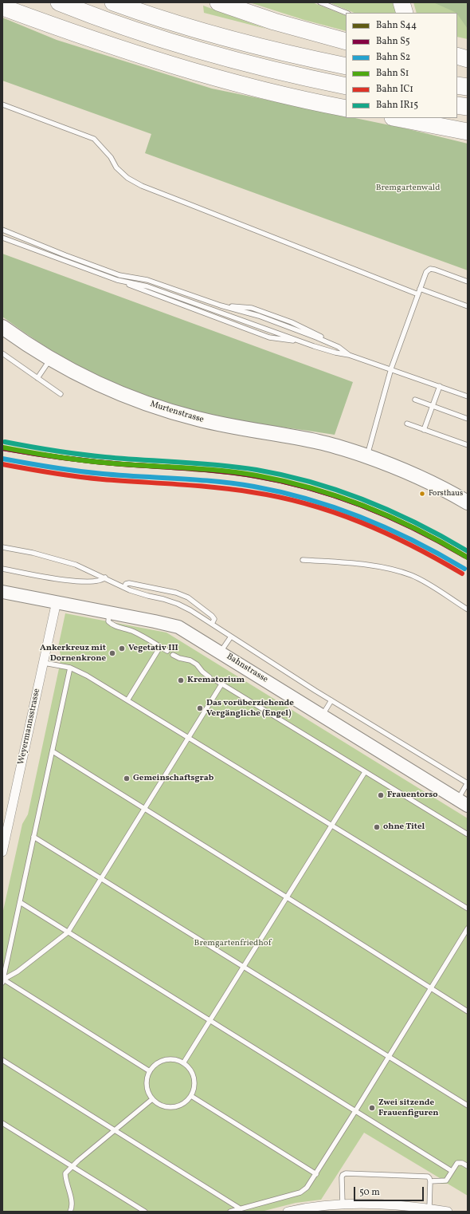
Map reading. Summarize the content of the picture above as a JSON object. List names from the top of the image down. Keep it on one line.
{"streets":{"main road":["Murtenstrasse"],"street":["Bahnstrasse","Weyermannsstrasse"]},"crossings":[["Bahnstrasse","Weyermannsstrasse"]],"parks":["Bremgartenwald","Bremgartenfriedhof"],"places":["Forsthaus","Vegetativ III","Ankerkreuz mit Dornenkrone","Krematorium","Das vorüberziehende Vergängliche (Engel)","Gemeinschaftsgrab","Frauentorso","ohne Titel","Zwei sitzende Frauenfiguren"],"lines":["rail line IR15","rail line S1","rail line S44","rail line S5","rail line S2","rail line IC1"],"legend":["Bahn S44","Bahn S5","Bahn S2","Bahn S1","Bahn IC1","Bahn IR15"],"scale_bar":"50 m"}
